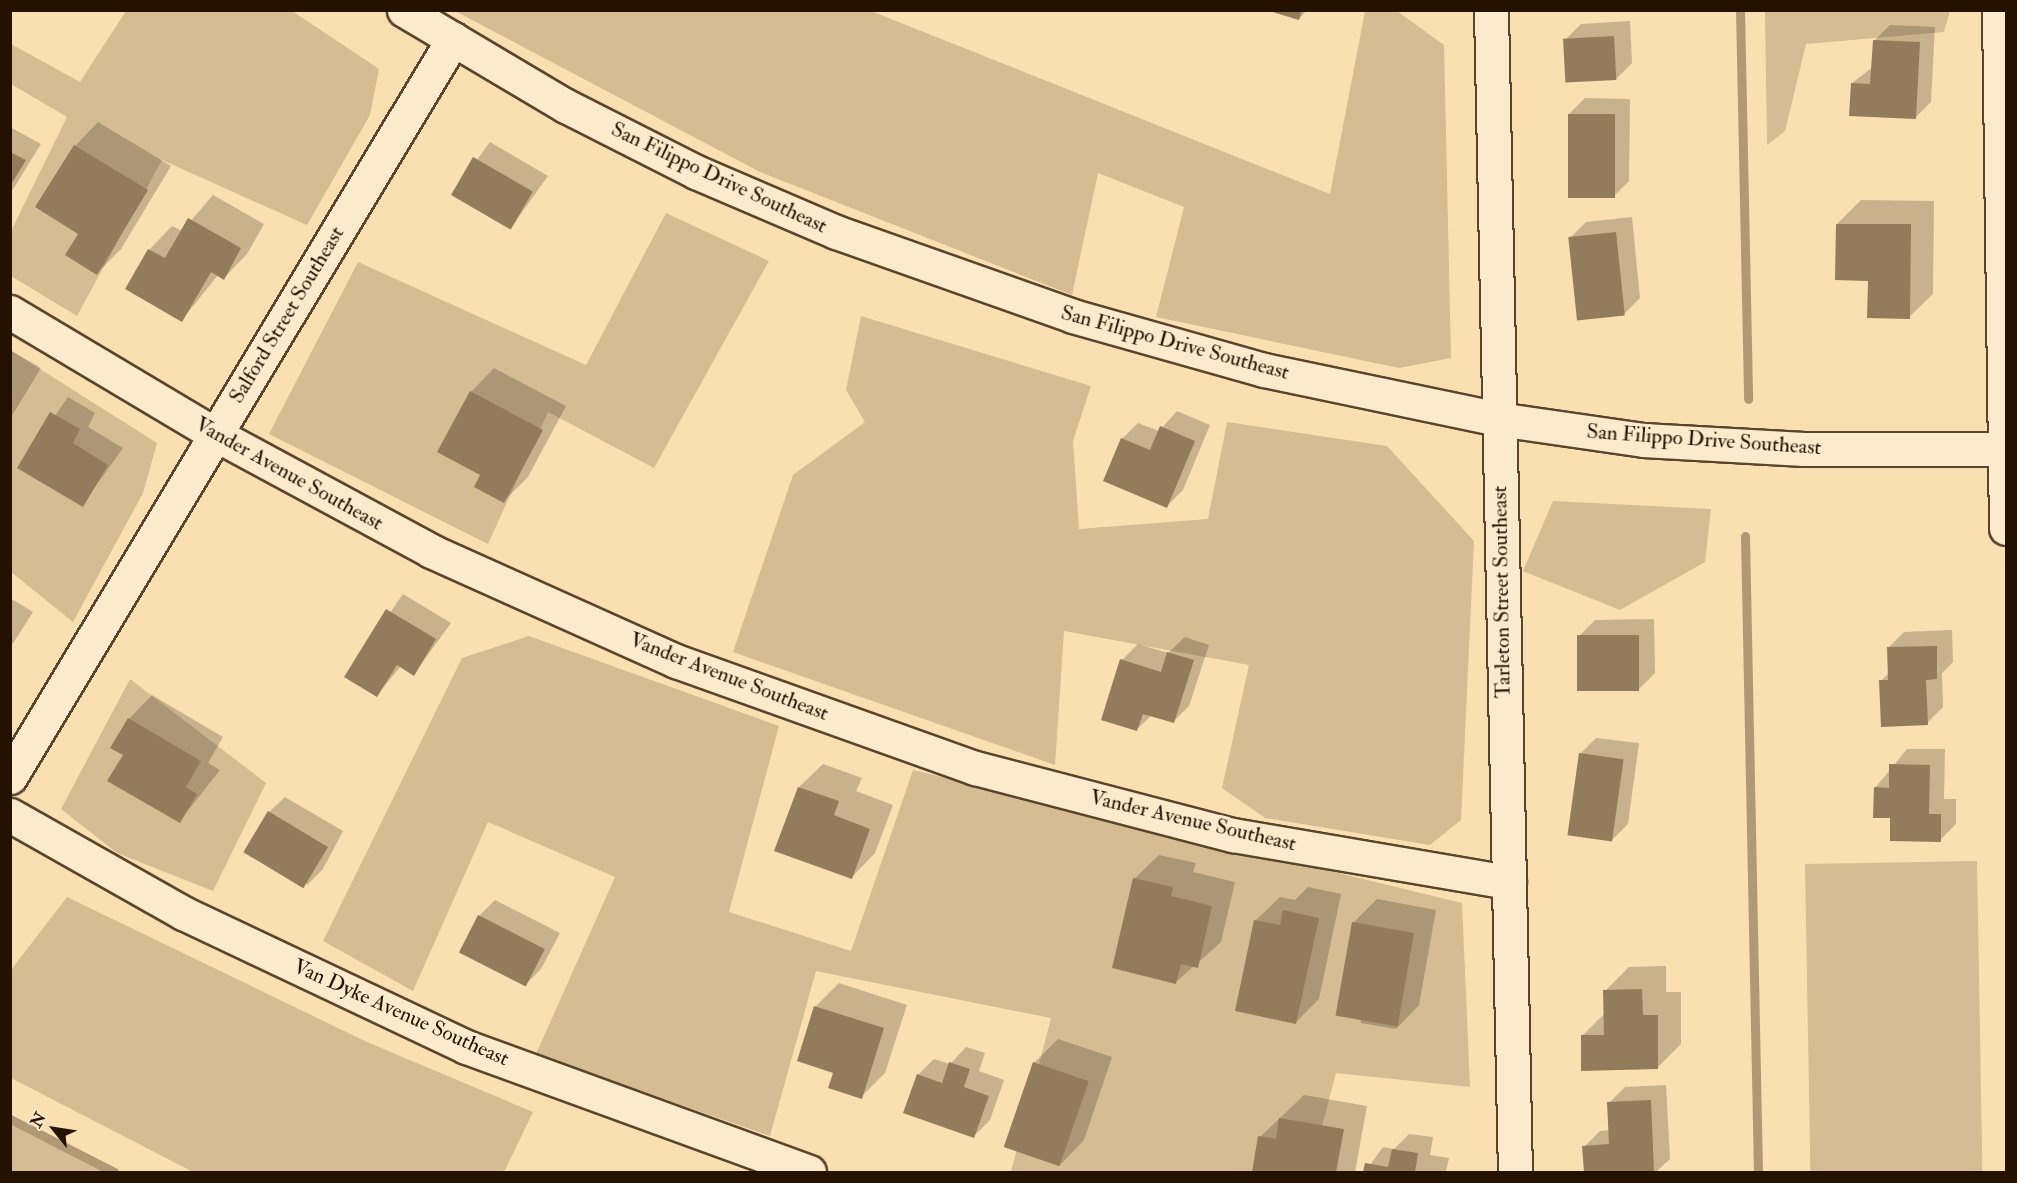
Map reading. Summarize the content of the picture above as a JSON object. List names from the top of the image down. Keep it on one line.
{"streets":{"street":["San Filippo Drive Southeast","Salford Street Southeast","Vander Avenue Southeast","Tarleton Street Southeast","Van Dyke Avenue Southeast"]},"crossings":[["San Filippo Drive Southeast","Salford Street Southeast"],["San Filippo Drive Southeast","Tarleton Street Southeast"],["Salford Street Southeast","Vander Avenue Southeast"],["Vander Avenue Southeast","Tarleton Street Southeast"]],"north":"top left"}
